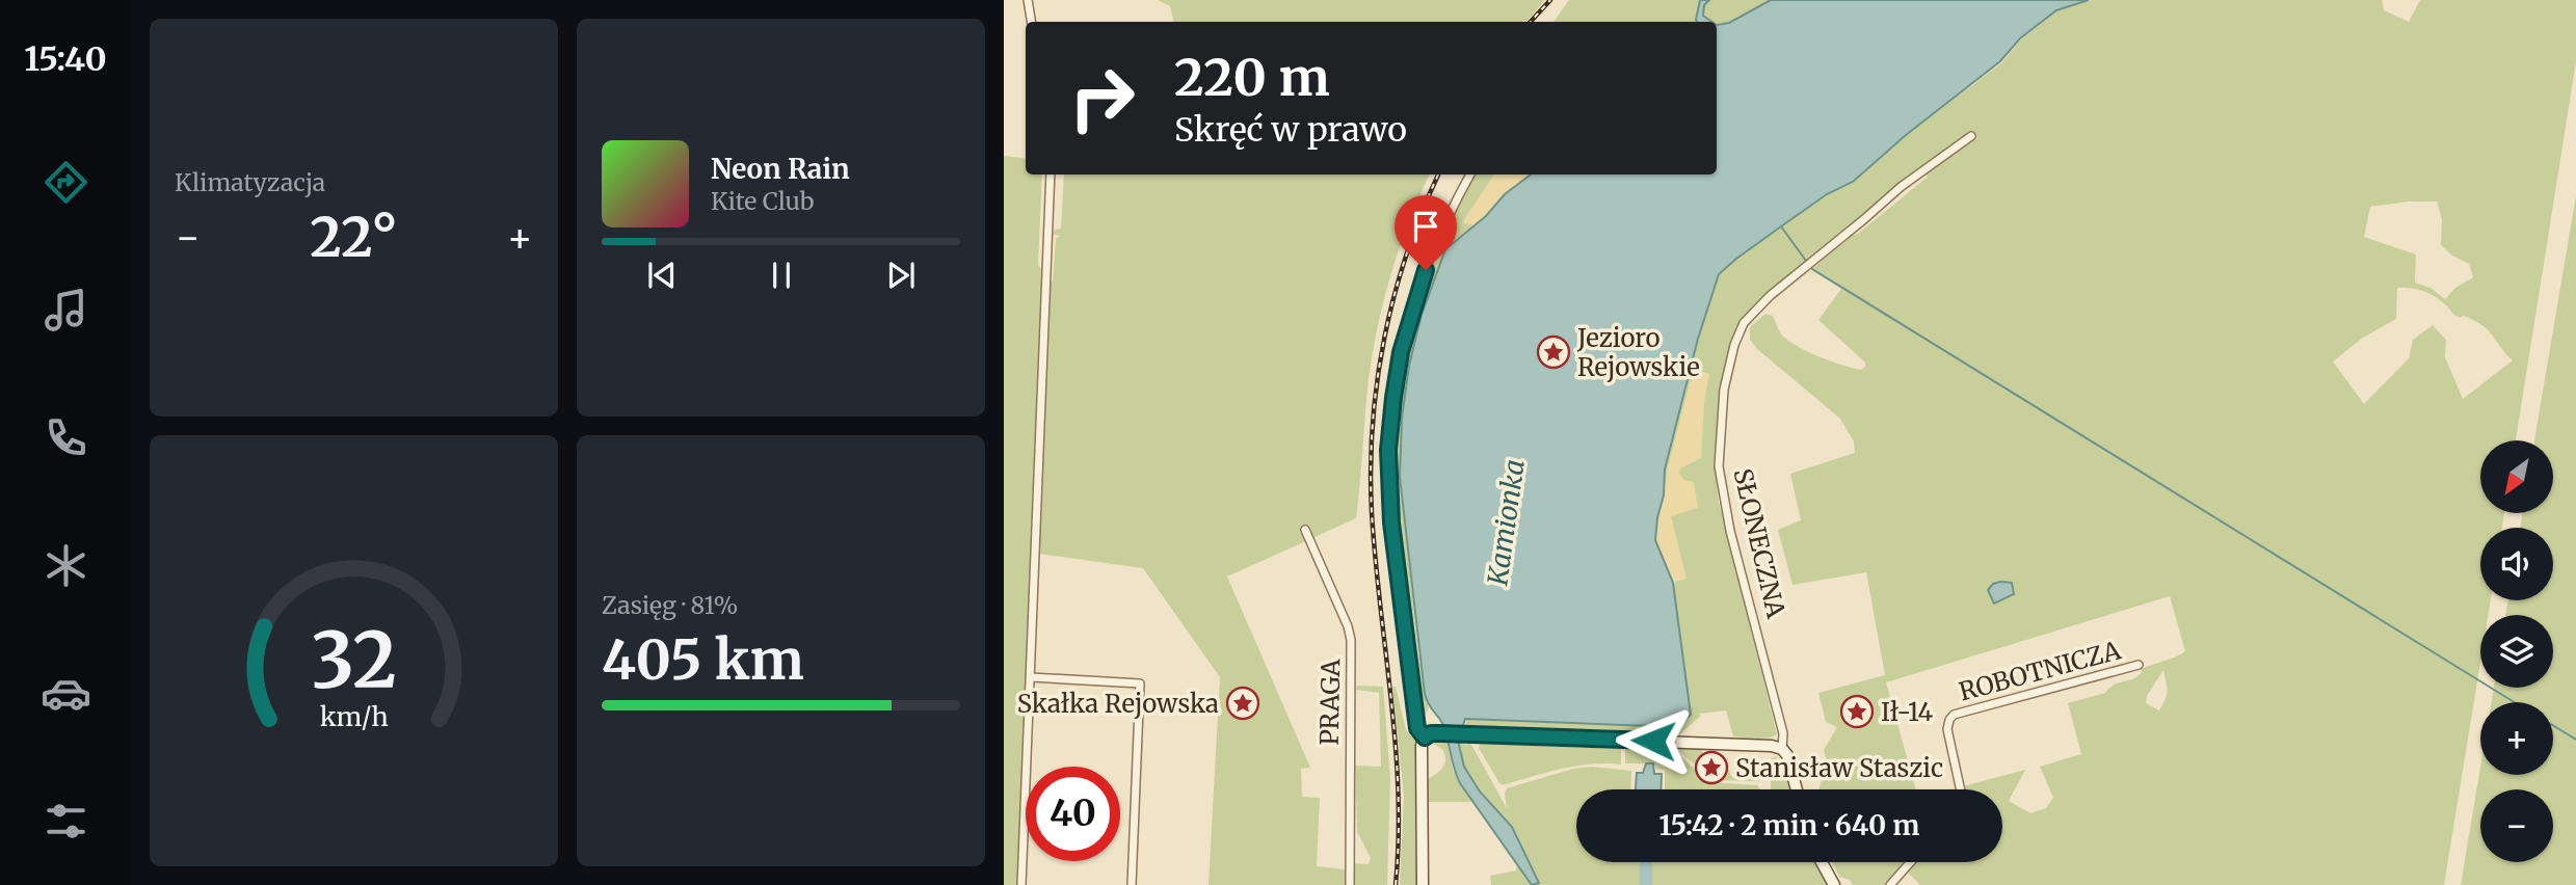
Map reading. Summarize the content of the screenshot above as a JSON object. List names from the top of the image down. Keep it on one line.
{"streets":{"street":["SŁONECZNA","ROBOTNICZA","PRAGA"]},"water":["Kamionka"],"places":{"place":["Jezioro Rejowskie","Skałka Rejowska","Ił-14","Stanisław Staszic"]},"north":"bottom left","page":{"tabs":"15:40","tile":["Klimatyzacja",["Zasięg · 81%","405 km"]],"turn":["220 m","Skręć w prawo"],"song":["Neon Rain","Kite Club"],"heat":["−","22°","+"],"map_buttons":["+","−"],"limit":"40","trip":"15:42 · 2 min · 640 m","gauge":["32","km/h"]}}
